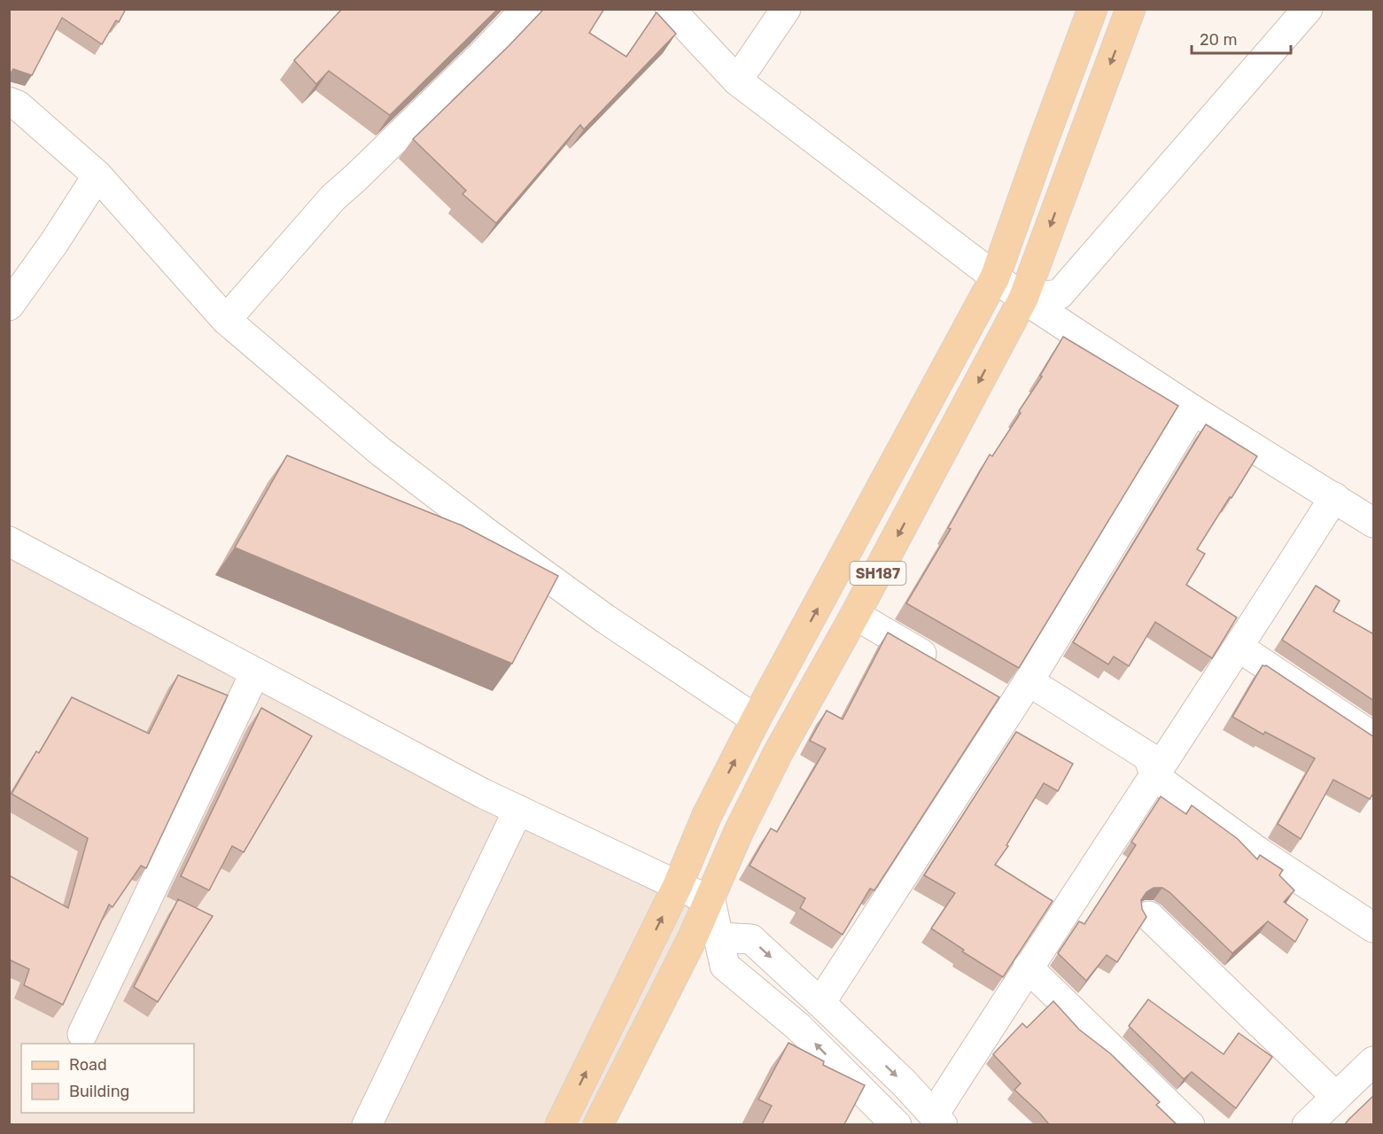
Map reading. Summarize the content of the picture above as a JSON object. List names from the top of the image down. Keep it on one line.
{"streets":{"main road":["SH187"]},"legend":["Road","Building"],"scale_bar":"20 m"}
